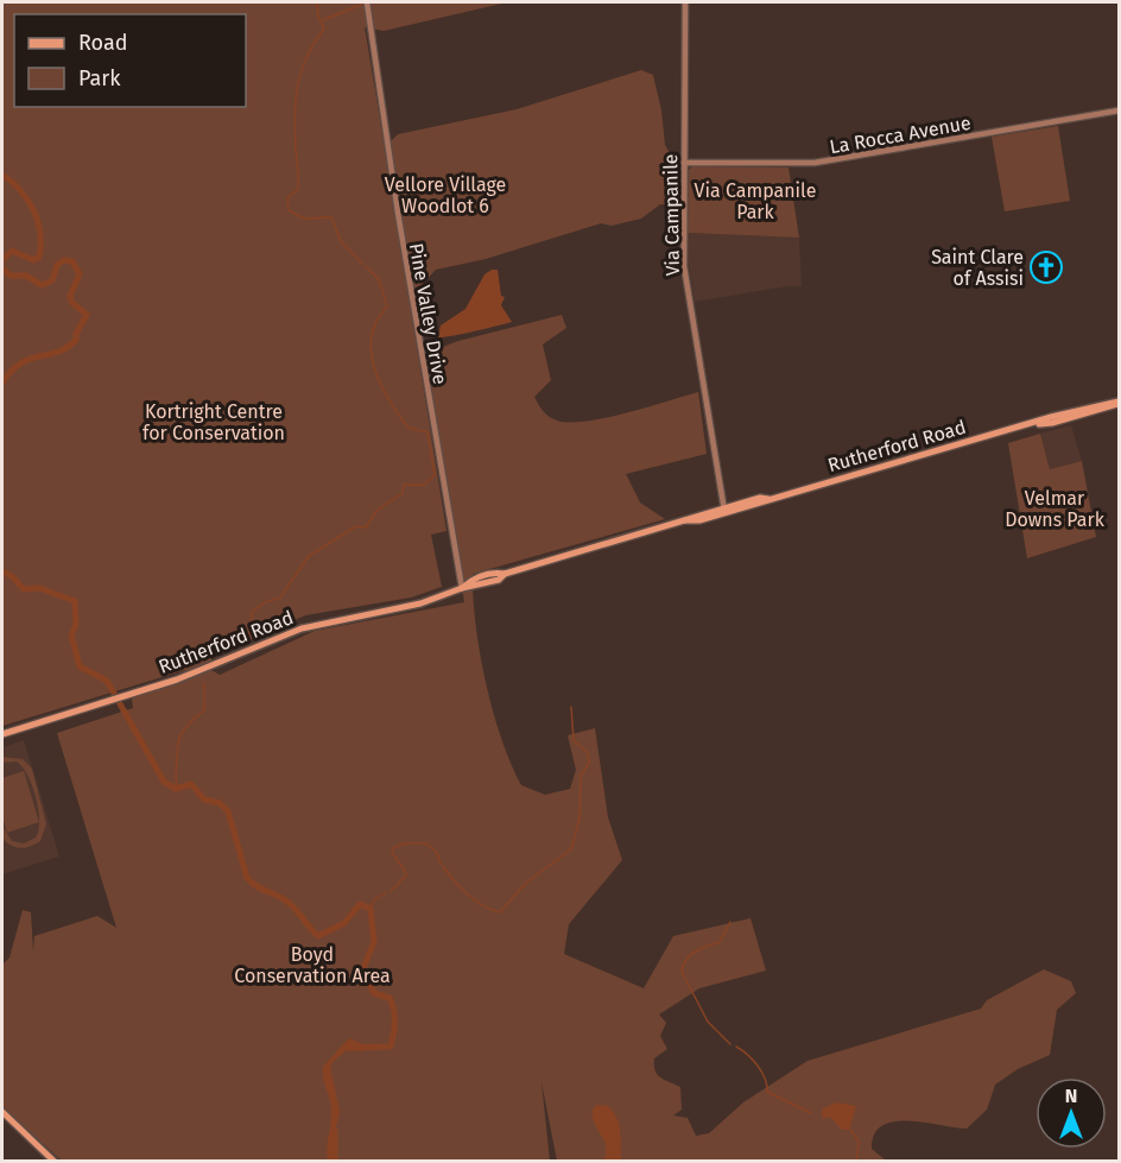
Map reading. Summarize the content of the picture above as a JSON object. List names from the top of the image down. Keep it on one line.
{"streets":{"main road":["Rutherford Road"],"street":["La Rocca Avenue","Via Campanile","Pine Valley Drive"]},"crossings":[["La Rocca Avenue","Via Campanile"],["Via Campanile","Rutherford Road"],["Pine Valley Drive","Rutherford Road"]],"parks":["Vellore Village Woodlot 6","Via Campanile Park","Kortright Centre for Conservation","Velmar Downs Park","Boyd Conservation Area"],"places":{"church":["Saint Clare of Assisi"]},"legend":["Road","Park"],"north":"top"}
